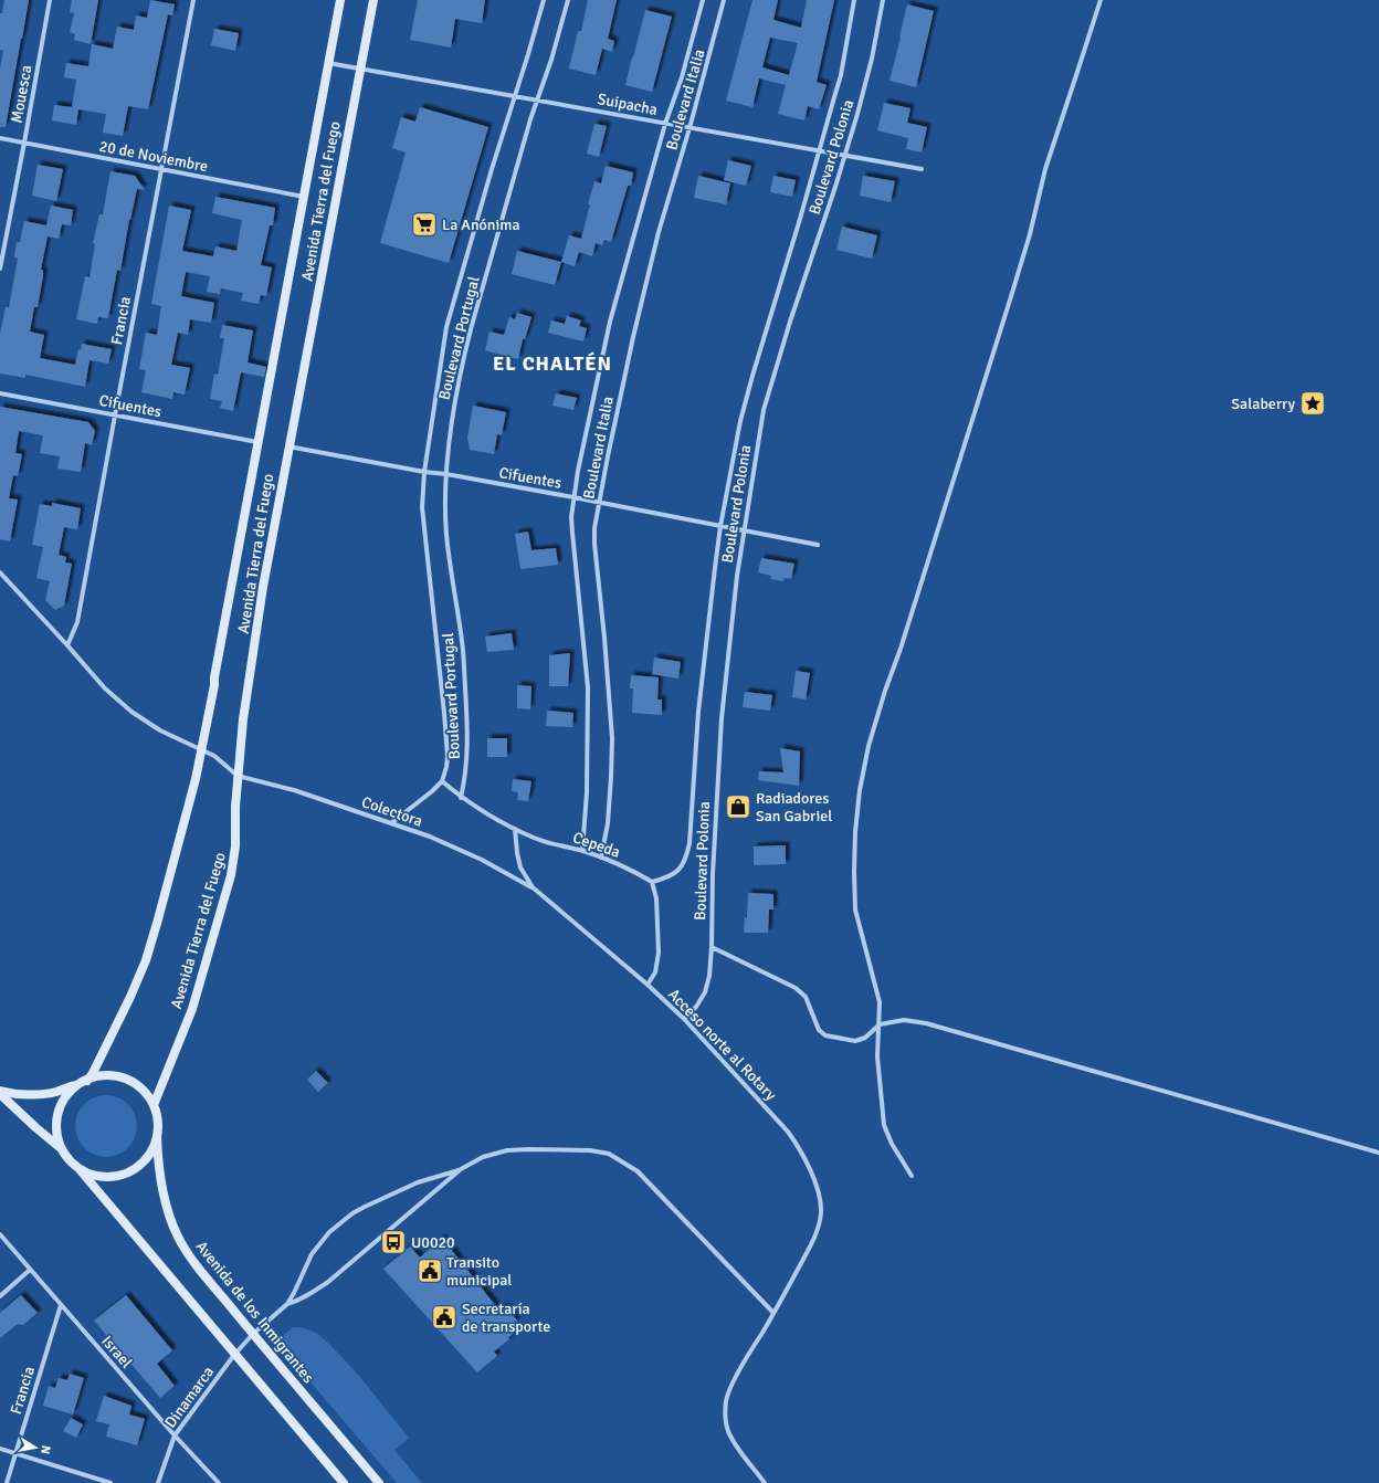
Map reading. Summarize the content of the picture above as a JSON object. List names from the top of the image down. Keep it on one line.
{"streets":{"street":["Mouesca","Boulevard Italia","Suipacha","20 de Noviembre","Boulevard Polonia","Avenida Tierra del Fuego","Francia","Boulevard Portugal","Cifuentes","Colectora","Cepeda","Acceso norte al Rotary","Avenida de los Inmigrantes","Israel","Dinamarca"]},"crossings":[["Mouesca","20 de Noviembre"],["Boulevard Italia","Suipacha"],["Boulevard Italia","Cifuentes"],["Boulevard Italia","Cepeda"],["Suipacha","Boulevard Polonia"],["Suipacha","Avenida Tierra del Fuego"],["Suipacha","Boulevard Portugal"],["20 de Noviembre","Avenida Tierra del Fuego"],["20 de Noviembre","Francia"],["Boulevard Polonia","Cifuentes"],["Boulevard Polonia","Cepeda"],["Boulevard Polonia","Acceso norte al Rotary"],["Avenida Tierra del Fuego","Cifuentes"],["Avenida Tierra del Fuego","Colectora"],["Avenida Tierra del Fuego","Avenida de los Inmigrantes"],["Francia","Cifuentes"],["Francia","Israel"],["Boulevard Portugal","Cifuentes"],["Boulevard Portugal","Cepeda"],["Colectora","Acceso norte al Rotary"],["Cepeda","Acceso norte al Rotary"],["Avenida de los Inmigrantes","Dinamarca"],["Israel","Dinamarca"]],"districts":["EL CHALTÉN"],"places":{"supermarket":["La Anónima"],"place":["Salaberry"],"shop":["Radiadores San Gabriel"],"bus stop":["U0020"],"public building":["Transito municipal","Secretaría de transporte"]},"north":"right"}
